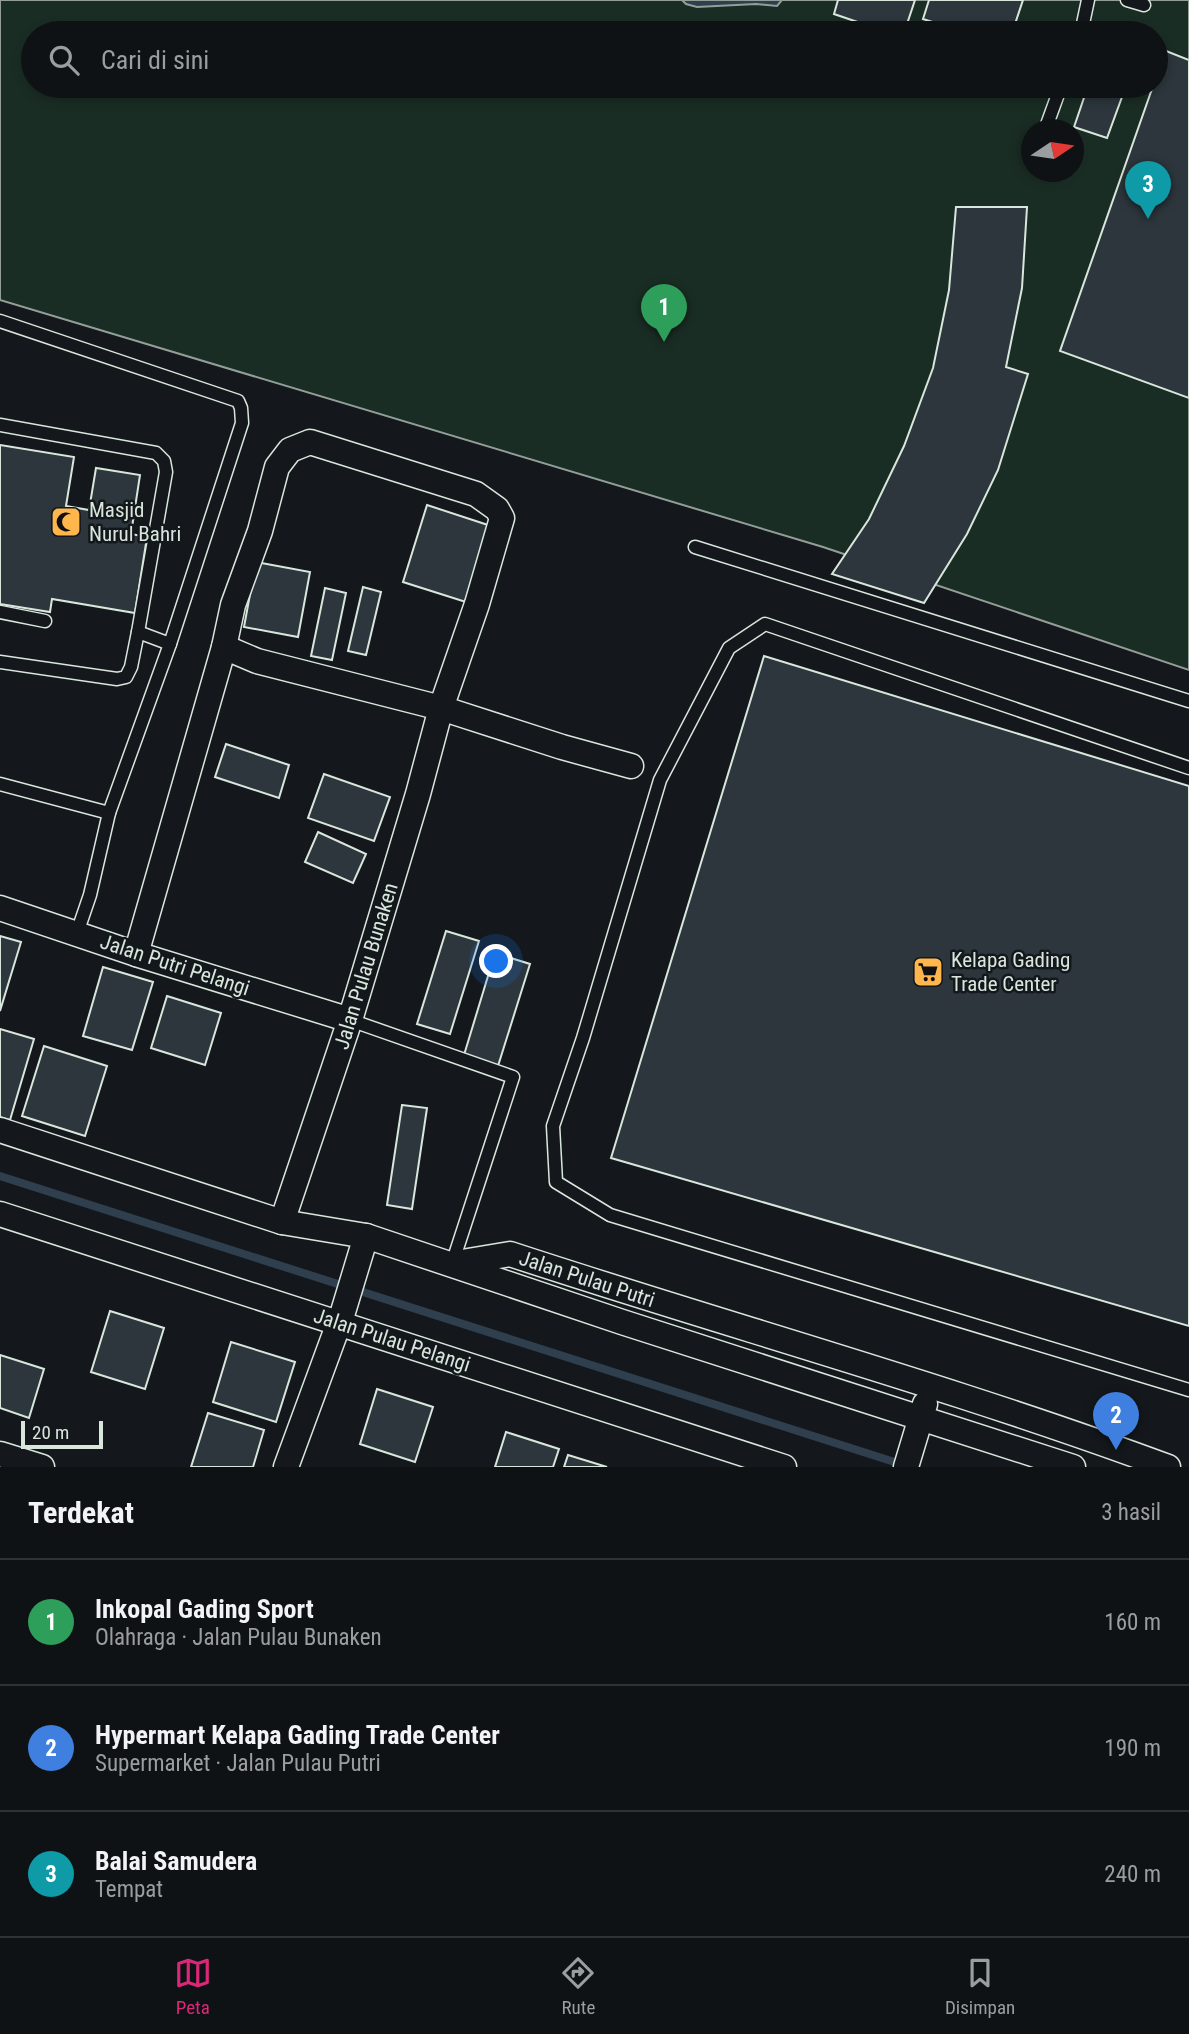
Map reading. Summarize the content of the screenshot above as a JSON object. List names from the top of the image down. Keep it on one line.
{"streets":{"street":["Jalan Putri Pelangi","Jalan Pulau Bunaken","Jalan Pulau Putri","Jalan Pulau Pelangi"]},"crossings":[["Jalan Putri Pelangi","Jalan Pulau Bunaken"],["Jalan Pulau Bunaken","Jalan Pulau Putri"]],"places":{"mosque":["Masjid Nurul Bahri"],"supermarket":["Kelapa Gading Trade Center"]},"scale_bar":"20 m","north":"right","page":{"search":"Cari di sini","pins":["3","1","2"],"scale":"20 m","heading":["Terdekat","3 hasil"],"list":[{"mark":"1","name":"Inkopal Gading Sport","note":"Olahraga · Jalan Pulau Bunaken","value":"160 m"},{"mark":"2","name":"Hypermart Kelapa Gading Trade Center","note":"Supermarket · Jalan Pulau Putri","value":"190 m"},{"mark":"3","name":"Balai Samudera","note":"Tempat","value":"240 m"}],"nav":["Peta","Rute","Disimpan"]}}
